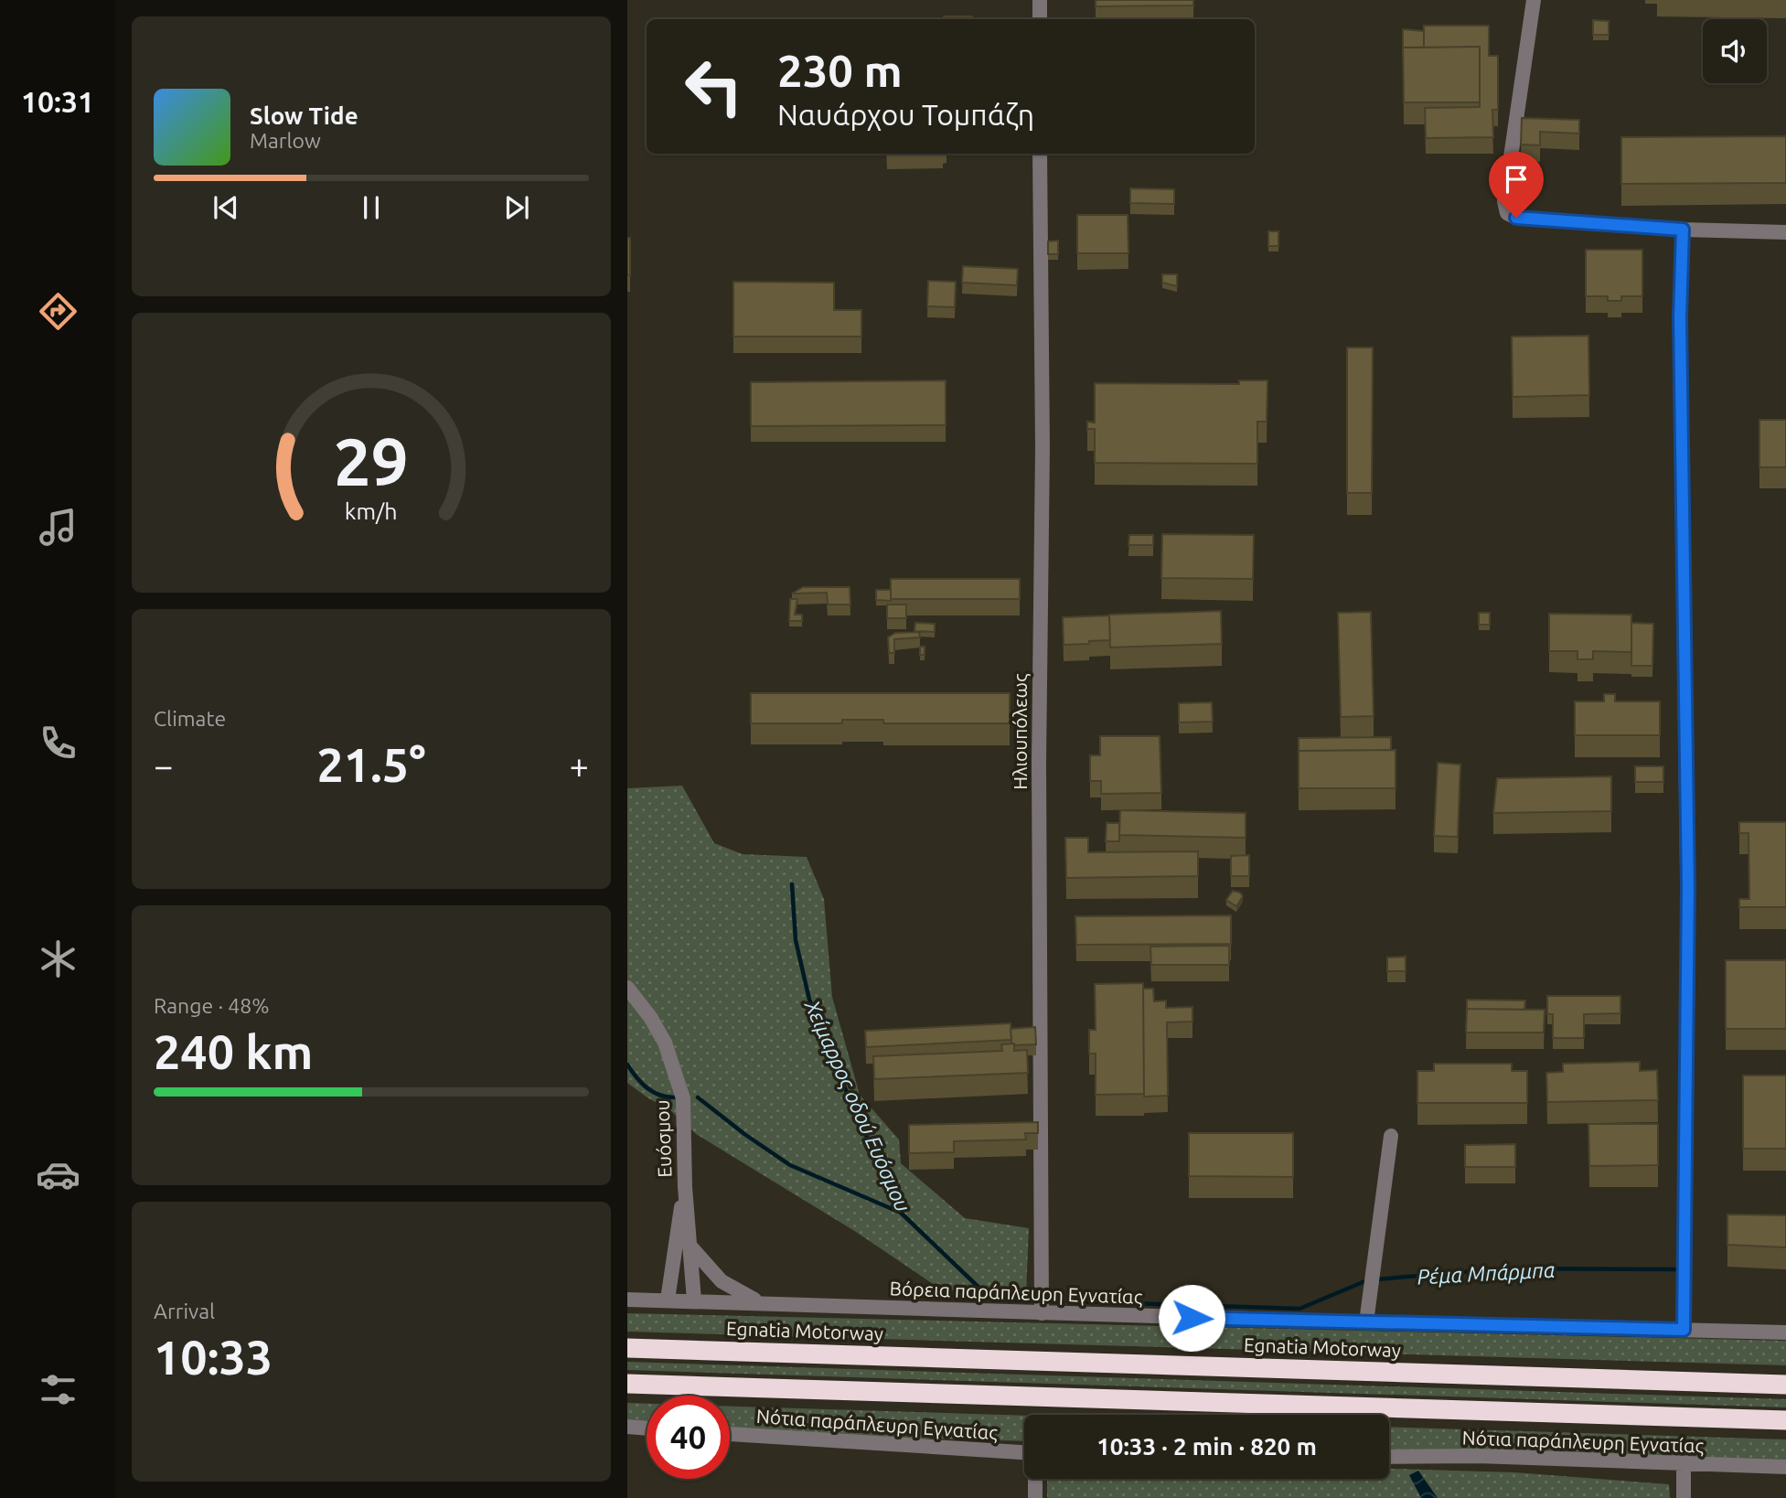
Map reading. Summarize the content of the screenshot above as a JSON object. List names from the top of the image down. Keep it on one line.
{"streets":{"highway":["Egnatia Motorway"],"street":["Ηλιουπόλεως","Ευόσμου","Βόρεια παράπλευρη Εγνατίας","Νότια παράπλευρη Εγνατίας"]},"crossings":[["Ηλιουπόλεως","Βόρεια παράπλευρη Εγνατίας"]],"water":["Χείμαρρος οδού Ευόσμου","Ρέμα Μπάρμπα"],"page":{"tabs":"10:31","turn":["230 m","Ναυάρχου Τομπάζη"],"song":["Slow Tide","Marlow"],"tile":["Climate",["Range · 48%","240 km"],["Arrival","10:33"]],"heat":["−","21.5°","+"],"limit":"40","trip":"10:33 · 2 min · 820 m","gauge":["29","km/h"]}}
